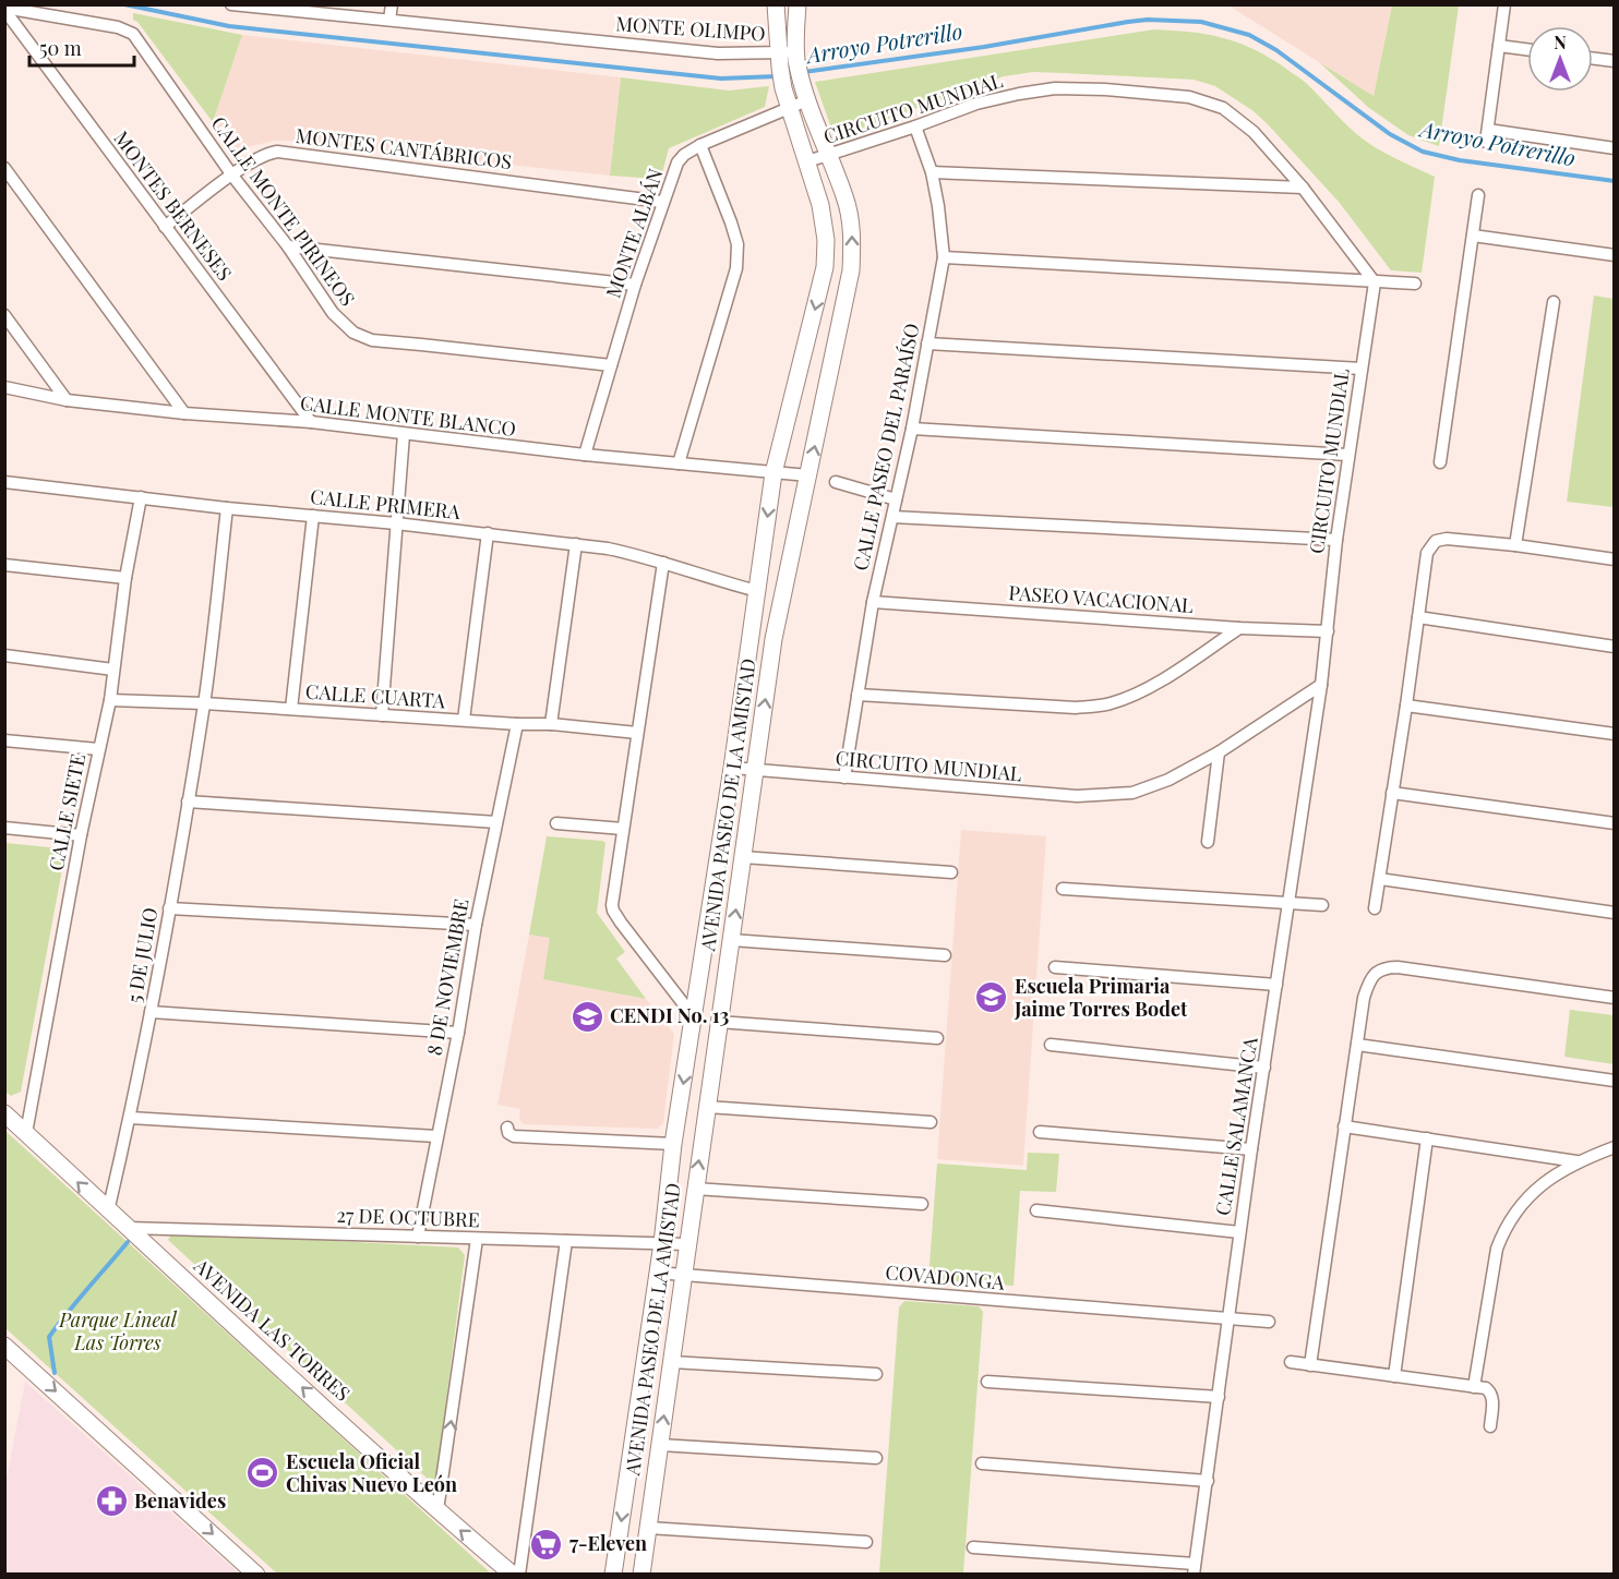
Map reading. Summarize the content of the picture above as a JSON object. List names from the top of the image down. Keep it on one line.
{"streets":{"street":["MONTE OLIMPO","CIRCUITO MUNDIAL","MONTES CANTÁBRICOS","MONTES BERNESES","CALLE MONTE PIRINEOS","MONTE ALBÁN","CALLE MONTE BLANCO","CALLE PASEO DEL PARAÍSO","CALLE PRIMERA","PASEO VACACIONAL","CALLE CUARTA","AVENIDA PASEO DE LA AMISTAD","CALLE SIETE","5 DE JULIO","8 DE NOVIEMBRE","CALLE SALAMANCA","27 DE OCTUBRE","COVADONGA","AVENIDA LAS TORRES"]},"crossings":[["MONTE OLIMPO","AVENIDA PASEO DE LA AMISTAD"],["CIRCUITO MUNDIAL","CALLE PASEO DEL PARAÍSO"],["CIRCUITO MUNDIAL","PASEO VACACIONAL"],["CIRCUITO MUNDIAL","AVENIDA PASEO DE LA AMISTAD"],["CIRCUITO MUNDIAL","CALLE SALAMANCA"],["MONTES CANTÁBRICOS","MONTES BERNESES"],["MONTES CANTÁBRICOS","CALLE MONTE PIRINEOS"],["MONTES CANTÁBRICOS","MONTE ALBÁN"],["MONTES BERNESES","CALLE MONTE PIRINEOS"],["MONTES BERNESES","CALLE MONTE BLANCO"],["CALLE MONTE PIRINEOS","MONTE ALBÁN"],["MONTE ALBÁN","CALLE MONTE BLANCO"],["MONTE ALBÁN","AVENIDA PASEO DE LA AMISTAD"],["CALLE MONTE BLANCO","AVENIDA PASEO DE LA AMISTAD"],["CALLE PASEO DEL PARAÍSO","PASEO VACACIONAL"],["CALLE PRIMERA","AVENIDA PASEO DE LA AMISTAD"],["CALLE PRIMERA","CALLE SIETE"],["CALLE PRIMERA","5 DE JULIO"],["CALLE CUARTA","CALLE SIETE"],["CALLE CUARTA","5 DE JULIO"],["CALLE CUARTA","8 DE NOVIEMBRE"],["AVENIDA PASEO DE LA AMISTAD","27 DE OCTUBRE"],["AVENIDA PASEO DE LA AMISTAD","COVADONGA"],["CALLE SIETE","AVENIDA LAS TORRES"],["5 DE JULIO","AVENIDA LAS TORRES"],["8 DE NOVIEMBRE","27 DE OCTUBRE"],["CALLE SALAMANCA","COVADONGA"],["27 DE OCTUBRE","AVENIDA LAS TORRES"]],"one_way":["AVENIDA LAS TORRES"],"water":["Arroyo Potrerillo"],"parks":["Parque Lineal Las Torres"],"places":{"school or university":["Escuela Primaria Jaime Torres Bodet","CENDI No. 13"],"sports":["Escuela Oficial Chivas Nuevo León"],"pharmacy":["Benavides"],"supermarket":["7-Eleven"]},"scale_bar":"50 m","north":"top"}
